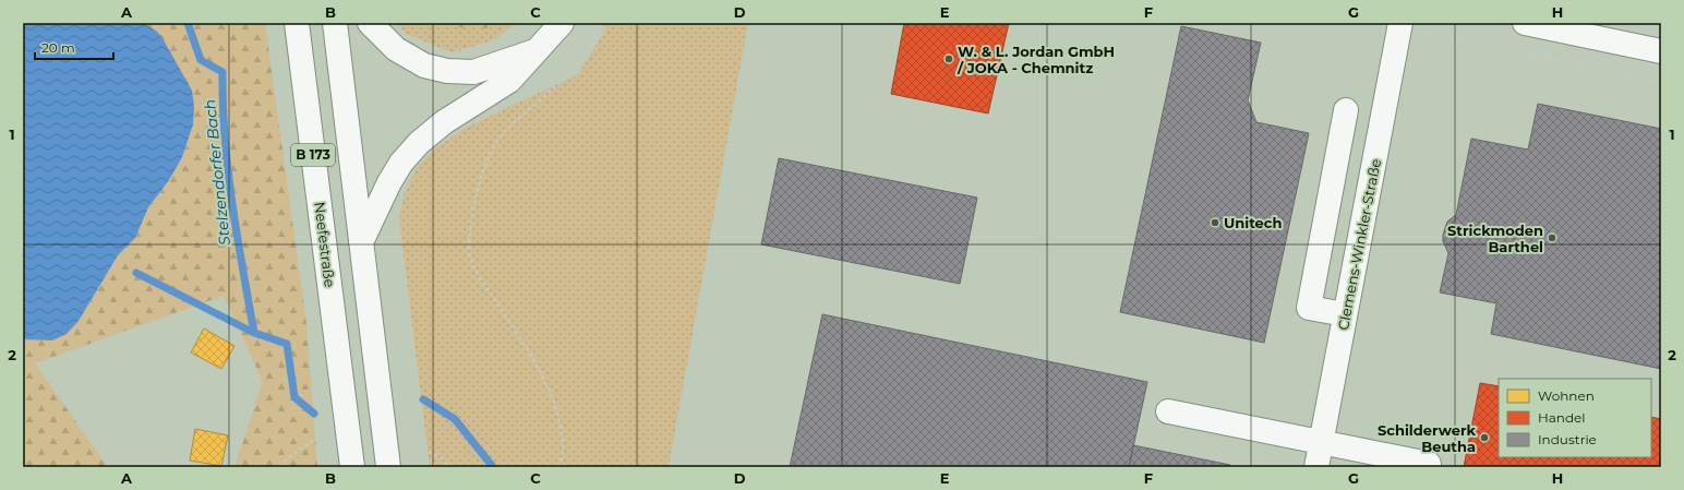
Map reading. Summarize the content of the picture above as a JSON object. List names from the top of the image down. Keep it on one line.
{"streets":{"main road":["B 173","Neefestraße","Clemens-Winkler-Straße"]},"water":["Stelzendorfer Bach"],"places":["W. & L. Jordan GmbH / JOKA - Chemnitz","Unitech","Strickmoden Barthel","Schilderwerk Beutha"],"legend":["Wohnen","Handel","Industrie"],"scale_bar":"20 m","grid":{"columns":["A","B","C","D","E","F","G","H"],"rows":["1","2"]}}
